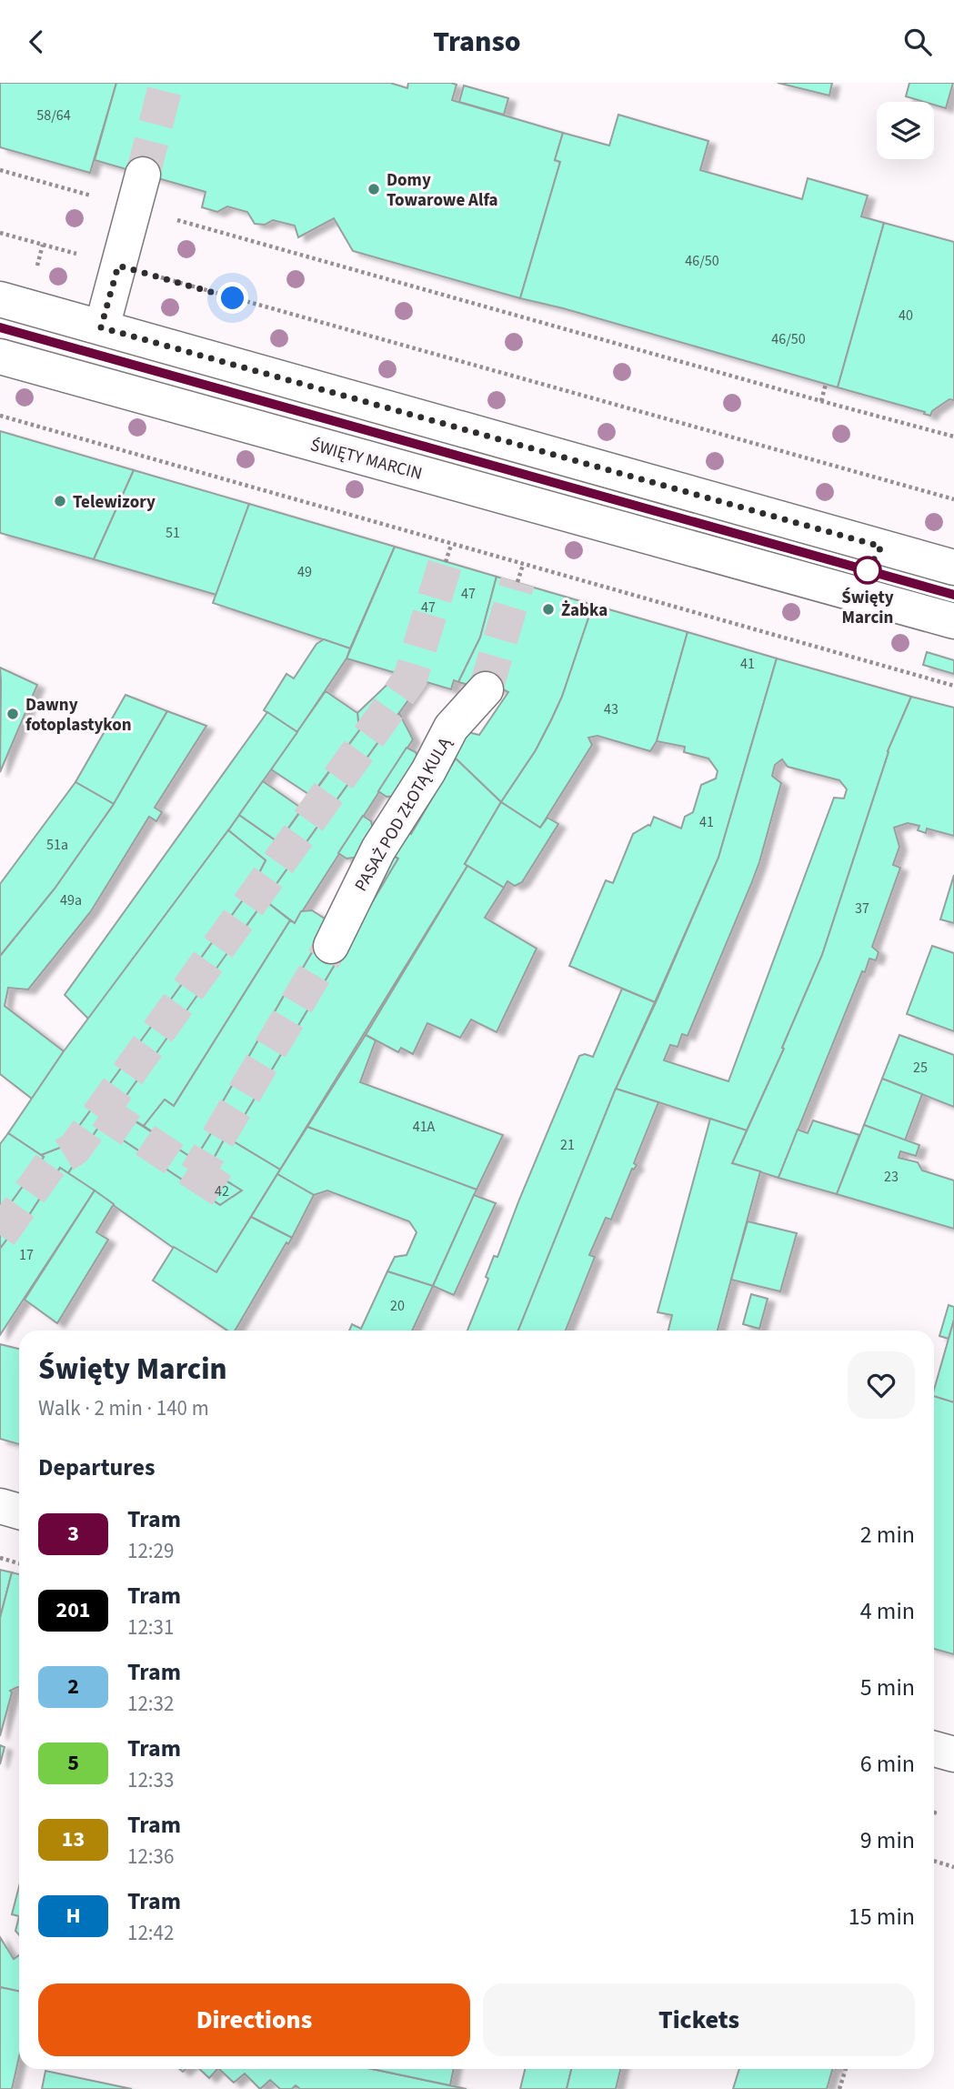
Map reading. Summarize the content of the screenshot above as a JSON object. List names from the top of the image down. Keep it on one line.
{"streets":{"street":["ŚWIĘTY MARCIN","PASAŻ POD ZŁOTĄ KULĄ"]},"places":["Domy Towarowe Alfa","Telewizory","Święty Marcin","Żabka","Dawny fotoplastykon"],"lines":["tram line 3"],"house_numbers":["58/64","46/50","40","46/50","51","49","47","47","41","43","41","51a","49a","37","25","41A","21","23","42","17","20"],"page":{"header":"Transo","heading":[["Święty Marcin","Walk · 2 min · 140 m"],"Departures"],"list":[{"mark":"3","name":"Tram","note":"12:29","value":"2 min"},{"mark":"201","name":"Tram","note":"12:31","value":"4 min"},{"mark":"2","name":"Tram","note":"12:32","value":"5 min"},{"mark":"5","name":"Tram","note":"12:33","value":"6 min"},{"mark":"13","name":"Tram","note":"12:36","value":"9 min"},{"mark":"H","name":"Tram","note":"12:42","value":"15 min"}],"buttons":["Directions","Tickets"]}}
